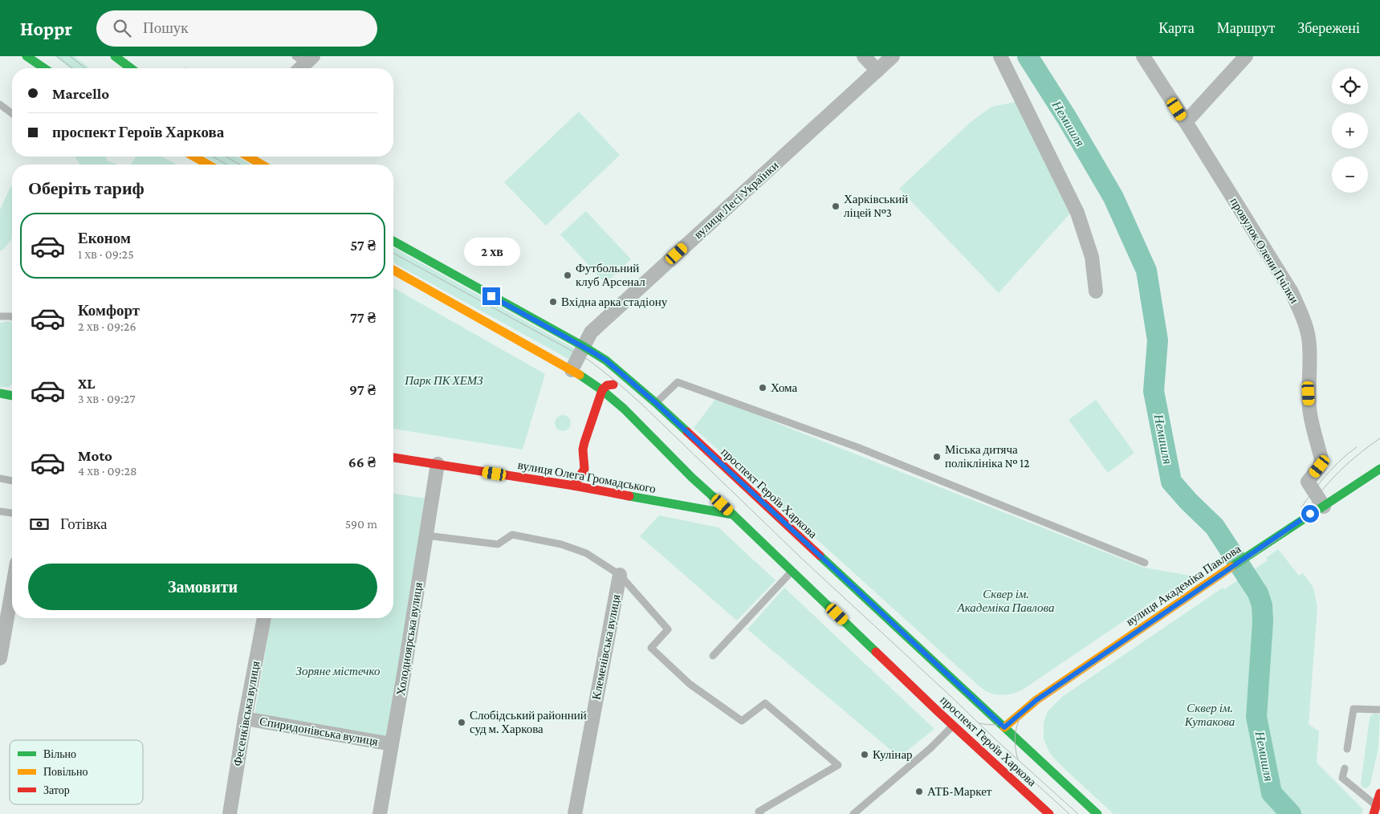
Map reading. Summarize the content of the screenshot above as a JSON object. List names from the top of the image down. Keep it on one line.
{"streets":{"main road":["вулиця Олега Громадського","проспект Героїв Харкова","вулиця Академіка Павлова"],"street":["вулиця Лесі Українки","провулок Олени Пчілки","Холодноярська вулиця","Клеменівська вулиця","Фесенківська вулиця","Спиридонівська вулиця"]},"crossings":[["вулиця Лесі Українки","проспект Героїв Харкова"],["провулок Олени Пчілки","вулиця Академіка Павлова"],["вулиця Олега Громадського","проспект Героїв Харкова"],["вулиця Олега Громадського","Холодноярська вулиця"],["проспект Героїв Харкова","вулиця Академіка Павлова"],["Холодноярська вулиця","Спиридонівська вулиця"],["Фесенківська вулиця","Спиридонівська вулиця"]],"water":["Немишля"],"parks":["Парк ПК ХЕМЗ","Сквер ім. Академіка Павлова","Зоряне містечко","Сквер ім. Кутакова"],"places":["Харківський ліцей №3","Футбольний клуб Арсенал","Вхідна арка стадіону","Хома","Міська дитяча поліклініка № 12","Слобідський районний суд м. Харкова","Кулінар","АТБ-Маркет"],"legend":["Вільно","Повільно","Затор"],"page":{"header":"Hoppr","search":"Пошук","nav":["Карта","Маршрут","Збережені"],"map_buttons":["+","−"],"banner":["Marcello","проспект Героїв Харкова"],"heading":"Оберіть тариф","list":[{"name":"Економ","note":"1 хв · 09:25","value":"57 ₴"},{"name":"Комфорт","note":"2 хв · 09:26","value":"77 ₴"},{"name":"XL","note":"3 хв · 09:27","value":"97 ₴"},{"name":"Moto","note":"4 хв · 09:28","value":"66 ₴"}],"bubble":"2 хв","pay":["Готівка","590 m"],"buttons":"Замовити"}}
